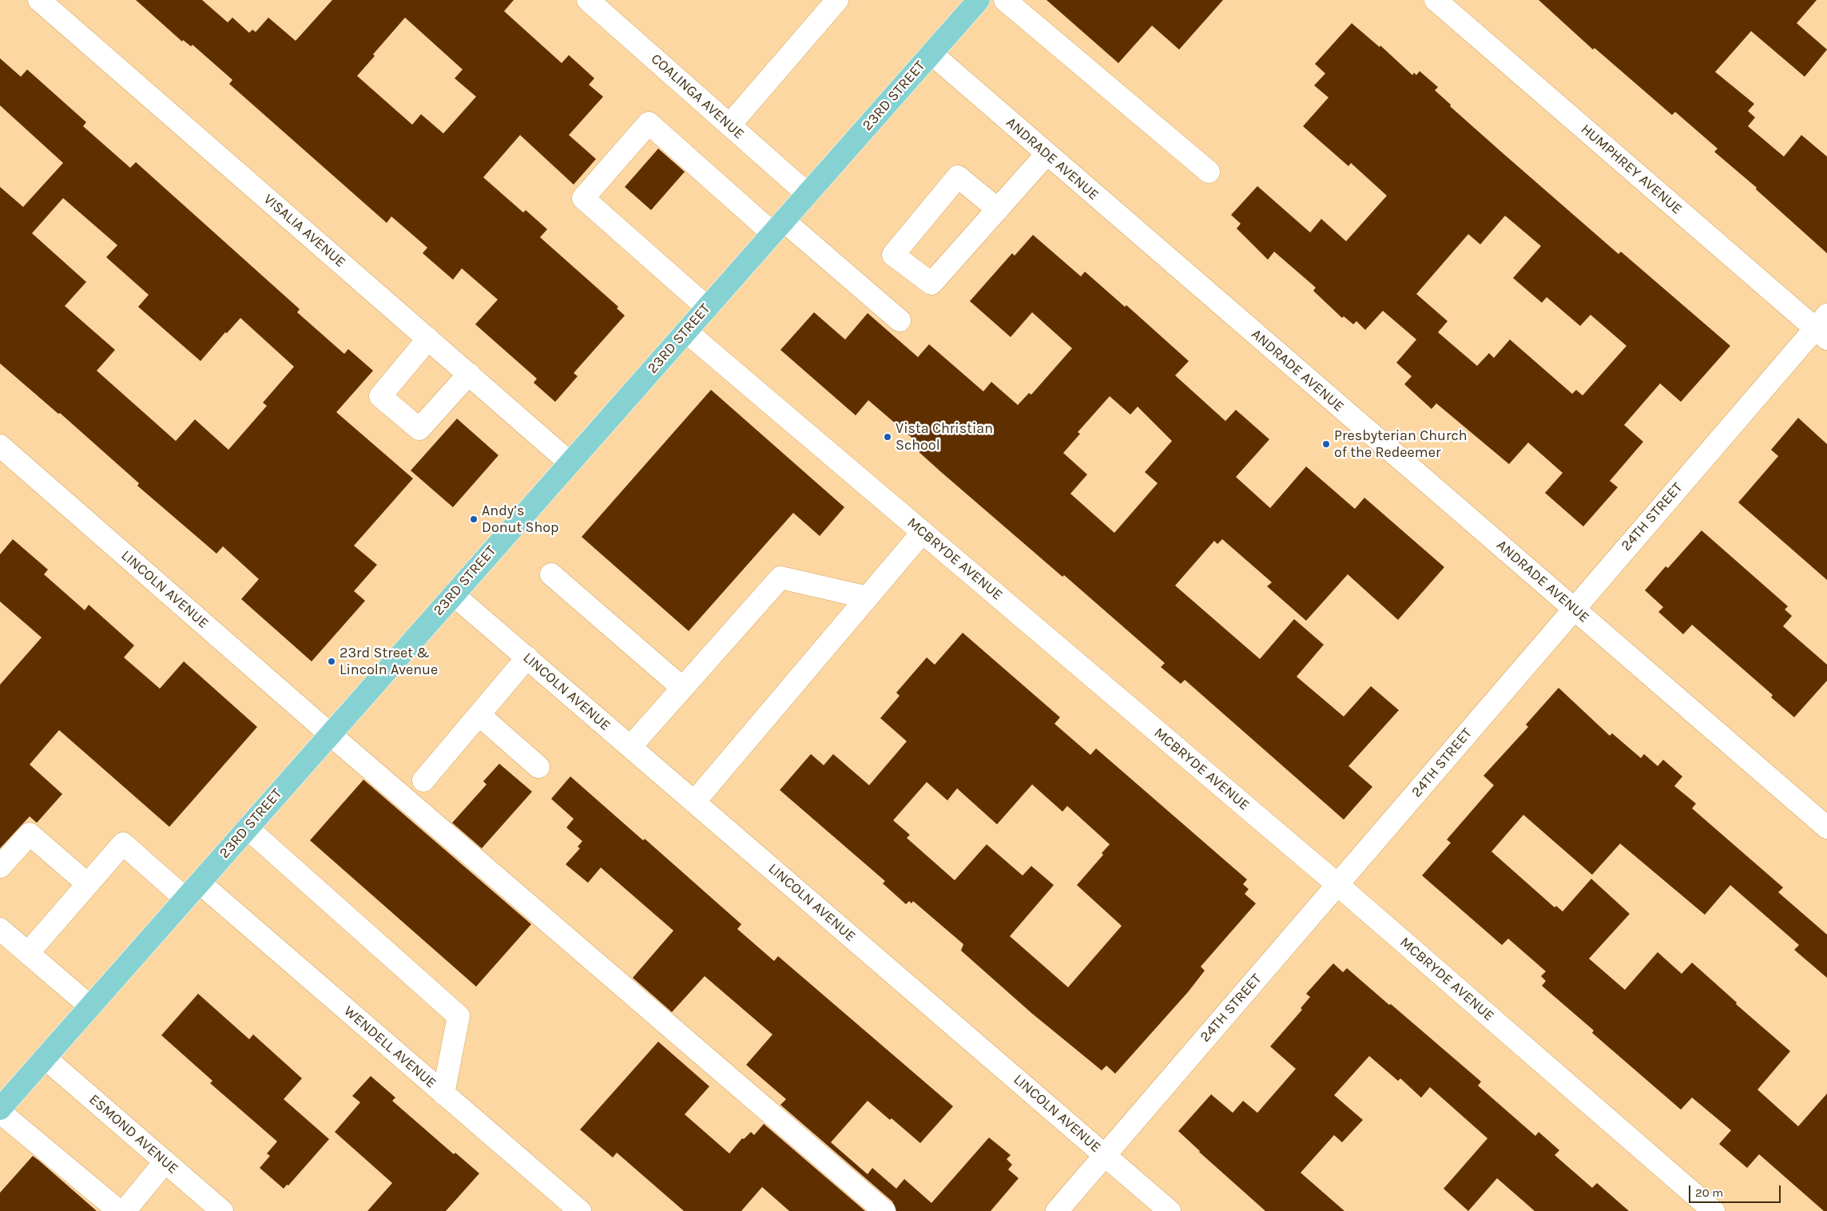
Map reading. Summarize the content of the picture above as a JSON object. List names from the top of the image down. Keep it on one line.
{"streets":{"main road":["23RD STREET"],"street":["COALINGA AVENUE","ANDRADE AVENUE","HUMPHREY AVENUE","VISALIA AVENUE","24TH STREET","MCBRYDE AVENUE","LINCOLN AVENUE","WENDELL AVENUE","ESMOND AVENUE"]},"crossings":[["23RD STREET","COALINGA AVENUE"],["23RD STREET","ANDRADE AVENUE"],["23RD STREET","VISALIA AVENUE"],["23RD STREET","MCBRYDE AVENUE"],["23RD STREET","LINCOLN AVENUE"],["23RD STREET","WENDELL AVENUE"],["23RD STREET","ESMOND AVENUE"],["ANDRADE AVENUE","24TH STREET"],["HUMPHREY AVENUE","24TH STREET"],["24TH STREET","MCBRYDE AVENUE"],["24TH STREET","LINCOLN AVENUE"]],"places":["Vista Christian School","Presbyterian Church of the Redeemer","Andy’s Donut Shop","23rd Street & Lincoln Avenue"],"scale_bar":"20 m"}
